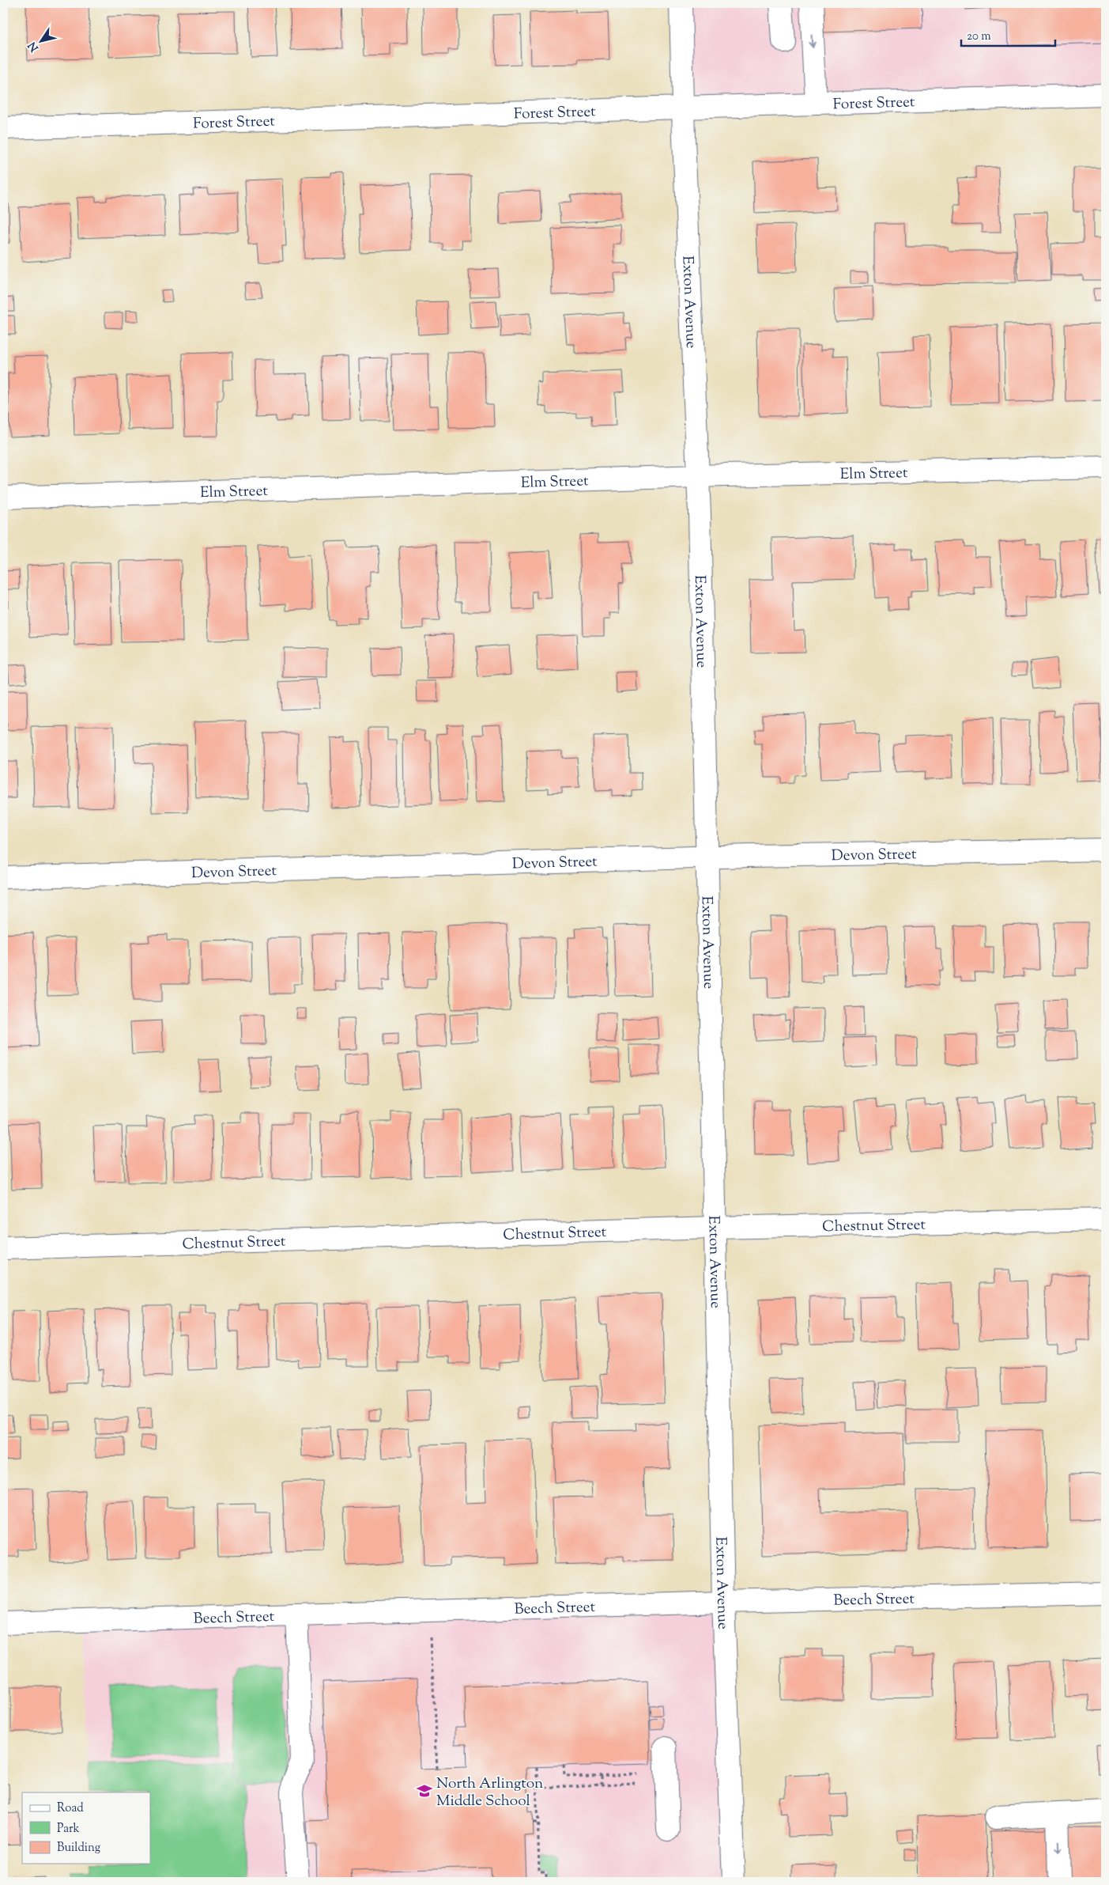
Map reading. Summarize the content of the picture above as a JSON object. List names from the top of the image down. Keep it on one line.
{"streets":{"street":["Forest Street","Exton Avenue","Elm Street","Devon Street","Chestnut Street","Beech Street"]},"crossings":[["Forest Street","Exton Avenue"],["Exton Avenue","Elm Street"],["Exton Avenue","Devon Street"],["Exton Avenue","Chestnut Street"],["Exton Avenue","Beech Street"]],"places":{"school or university":["North Arlington Middle School"]},"legend":["Road","Park","Building"],"scale_bar":"20 m","north":"bottom left"}
